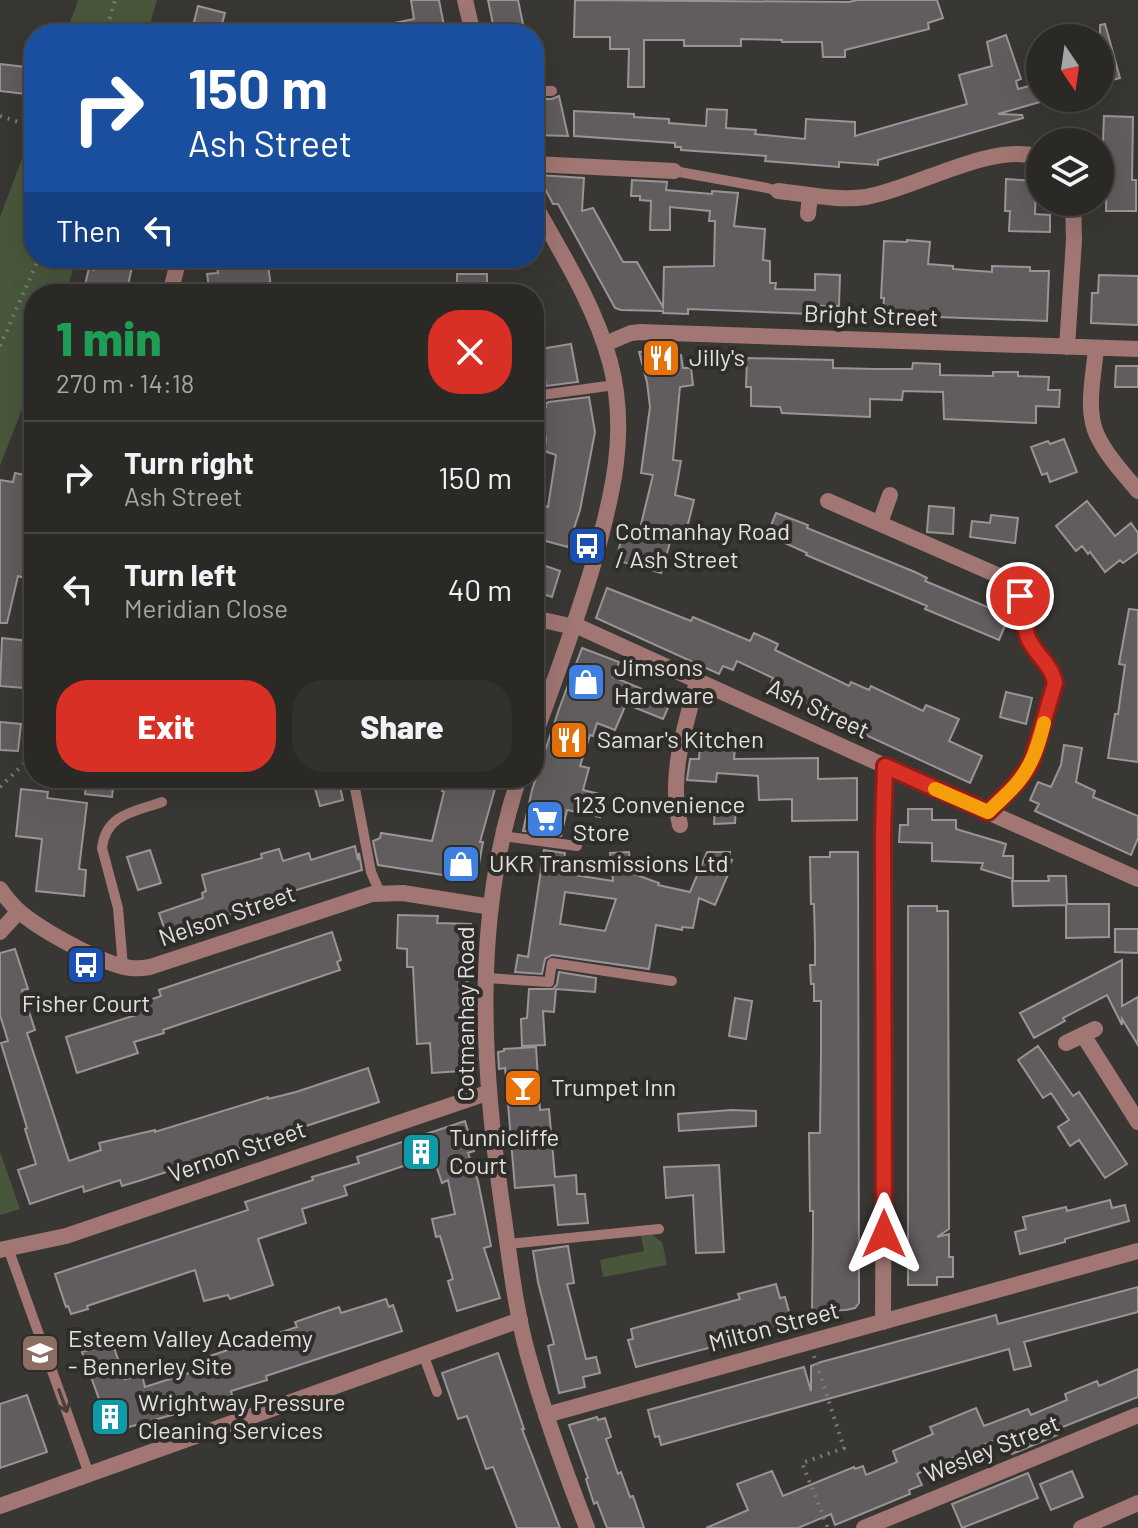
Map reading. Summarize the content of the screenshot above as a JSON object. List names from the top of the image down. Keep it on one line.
{"streets":{"street":["Bright Street","Ash Street","Nelson Street","Cotmanhay Road","Vernon Street","Milton Street","Wesley Street"]},"crossings":[["Nelson Street","Cotmanhay Road"],["Cotmanhay Road","Vernon Street"],["Cotmanhay Road","Milton Street"]],"places":{"restaurant":["Jilly's","Samar's Kitchen"],"bus stop":["Cotmanhay Road / Ash Street","Fisher Court"],"shop":["Jimsons Hardware","UKR Transmissions Ltd"],"supermarket":["123 Convenience Store"],"bar":["Trumpet Inn"],"building":["Tunnicliffe Court","Wrightway Pressure Cleaning Services"],"school or university":["Esteem Valley Academy - Bennerley Site"]},"north":"bottom","page":{"turn":["150 m","Ash Street"],"then":"Then","heading":["1 min","270 m · 14:18"],"list":[{"name":"Turn right","note":"Ash Street","value":"150 m"},{"name":"Turn left","note":"Meridian Close","value":"40 m"}],"buttons":["Exit","Share"]}}
